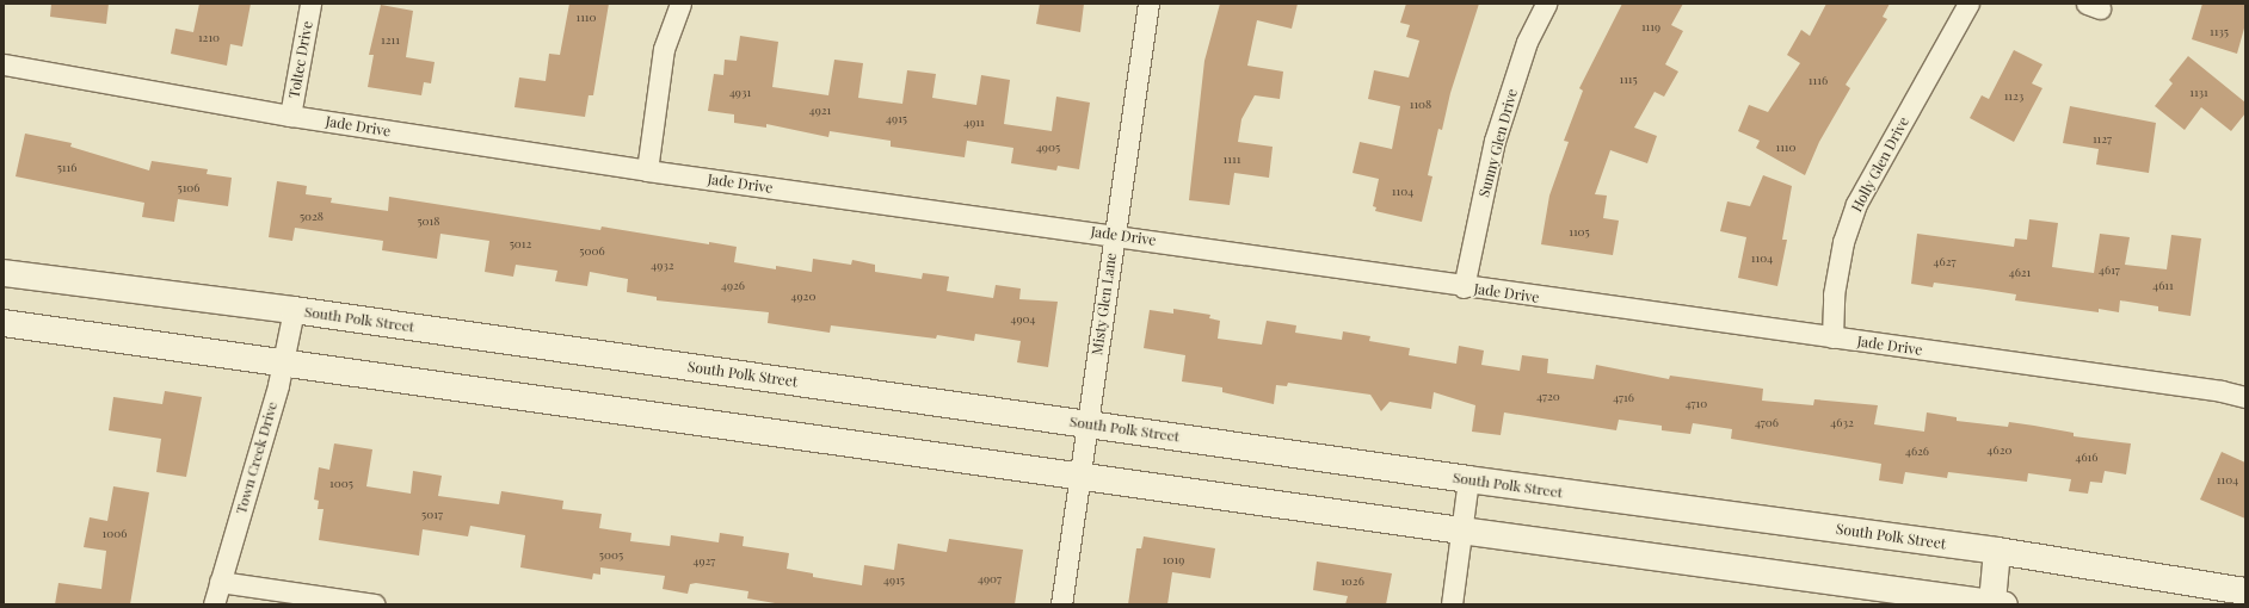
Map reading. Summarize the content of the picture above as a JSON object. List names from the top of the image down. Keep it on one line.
{"streets":{"main road":["South Polk Street"],"street":["Toltec Drive","Jade Drive","Sunny Glen Drive","Holly Glen Drive","Misty Glen Lane","Town Creek Drive"]},"crossings":[["Toltec Drive","Jade Drive"],["Jade Drive","Sunny Glen Drive"],["Jade Drive","Holly Glen Drive"],["Jade Drive","Misty Glen Lane"],["Misty Glen Lane","South Polk Street"],["South Polk Street","Town Creek Drive"]],"house_numbers":["1110","1119","1135","1210","1211","1115","1116","4931","1131","1123","1108","4921","4915","4911","1127","4905","1110","1111","5116","5106","1104","5028","5018","1105","5012","5006","1104","4627","4932","4617","4621","4926","4611","4920","4904","4720","4716","4710","4706","4632","4620","4626","4616","1104","1005","5017","1006","5005","1019","4927","4907","4915","1026"]}
